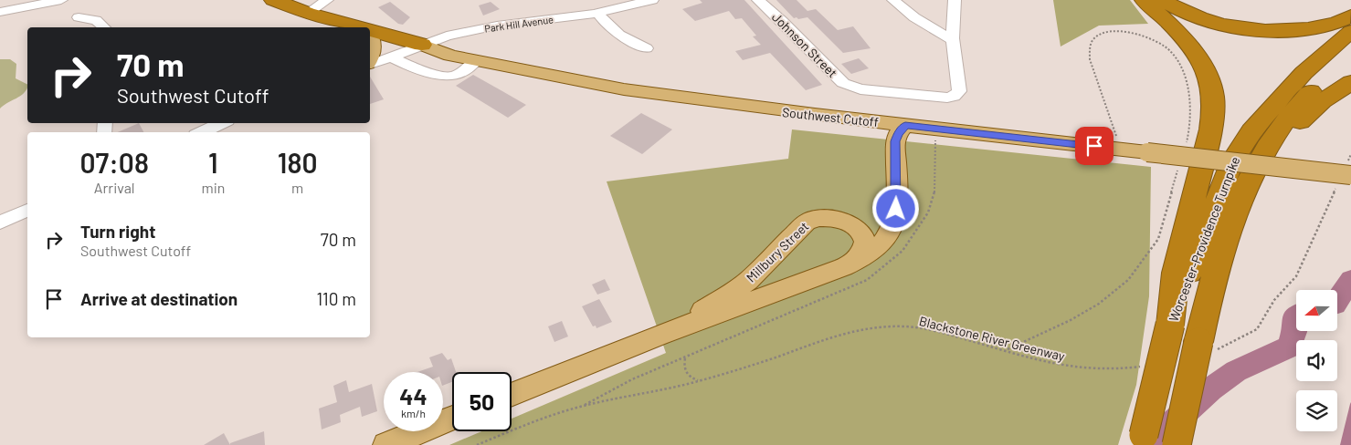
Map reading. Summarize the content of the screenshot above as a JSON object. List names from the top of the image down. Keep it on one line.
{"streets":{"highway":["Southwest Cutoff","Worcester-Providence Turnpike"],"main road":["Millbury Street"],"street":["Park Hill Avenue","Johnson Street"],"path":["Blackstone River Greenway"]},"crossings":[["Southwest Cutoff","Millbury Street"]],"north":"left","page":{"turn":["70 m","Southwest Cutoff"],"eta":["07:08","Arrival","1","min","180","m"],"list":[{"name":"Turn right","note":"Southwest Cutoff","value":"70 m"},{"name":"Arrive at destination","value":"110 m"}],"speed":"44 km/h","limit":"50"}}
